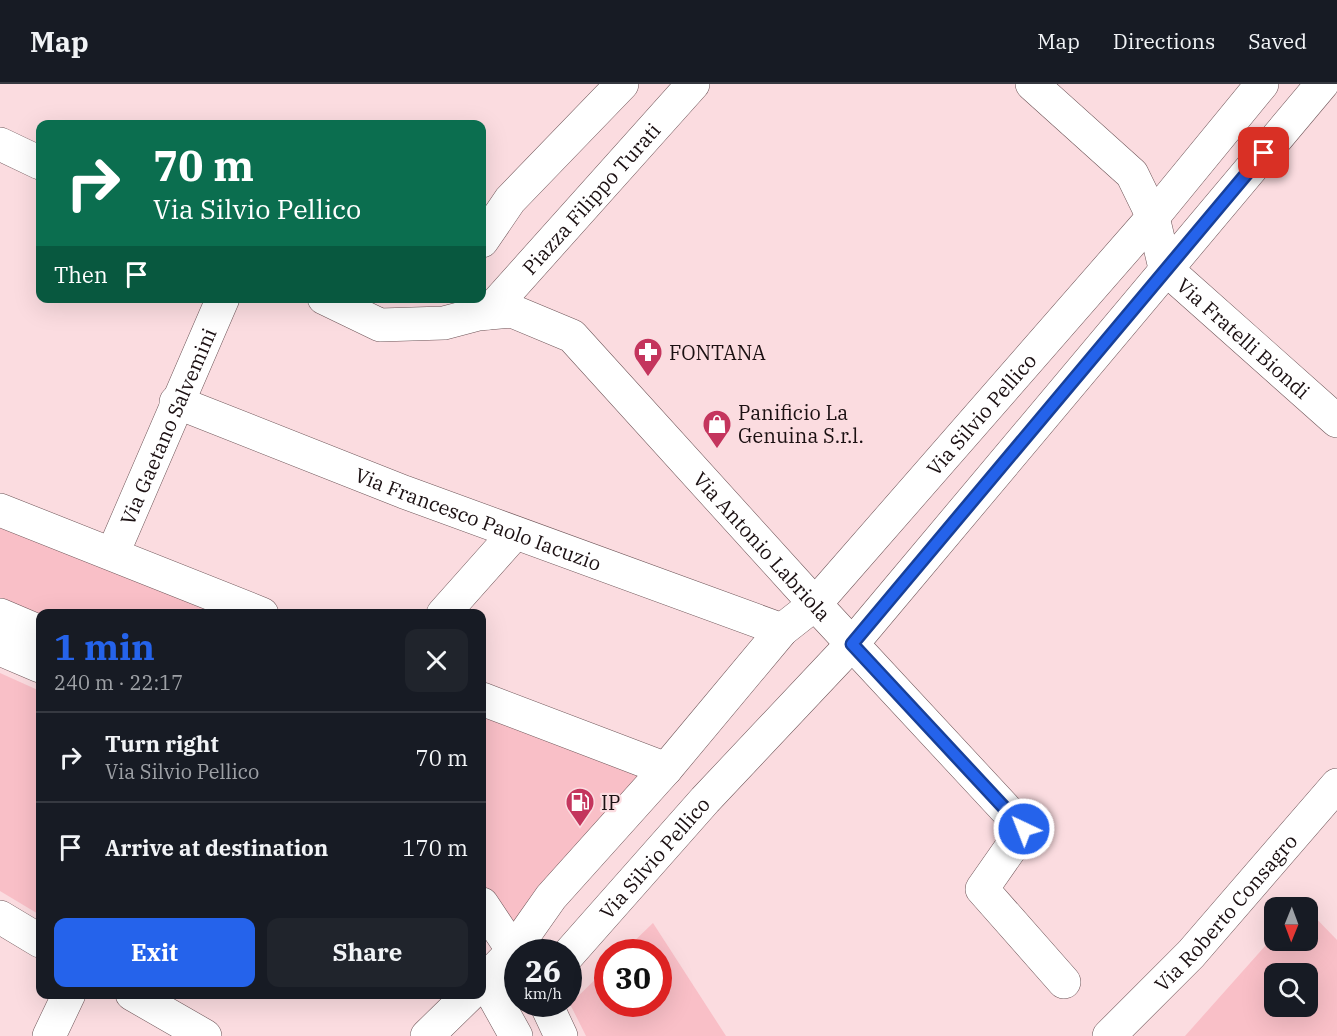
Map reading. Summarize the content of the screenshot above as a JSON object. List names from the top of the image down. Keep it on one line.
{"streets":{"street":["Piazza Filippo Turati","Via Fratelli Biondi","Via Silvio Pellico","Via Gaetano Salvemini","Via Francesco Paolo Iacuzio","Via Antonio Labriola","Via Roberto Consagro"]},"crossings":[["Piazza Filippo Turati","Via Antonio Labriola"],["Via Fratelli Biondi","Via Silvio Pellico"],["Via Silvio Pellico","Via Francesco Paolo Iacuzio"],["Via Silvio Pellico","Via Antonio Labriola"],["Via Gaetano Salvemini","Via Francesco Paolo Iacuzio"]],"places":{"pharmacy":["FONTANA"],"shop":["Panificio La Genuina S.r.l."],"fuel station":["IP"]},"north":"bottom","page":{"header":"Map","nav":["Map","Directions","Saved"],"turn":["70 m","Via Silvio Pellico"],"then":"Then","heading":["1 min","240 m · 22:17"],"list":[{"name":"Turn right","note":"Via Silvio Pellico","value":"70 m"},{"name":"Arrive at destination","value":"170 m"}],"buttons":["Exit","Share"],"speed":"26 km/h","limit":"30"}}
